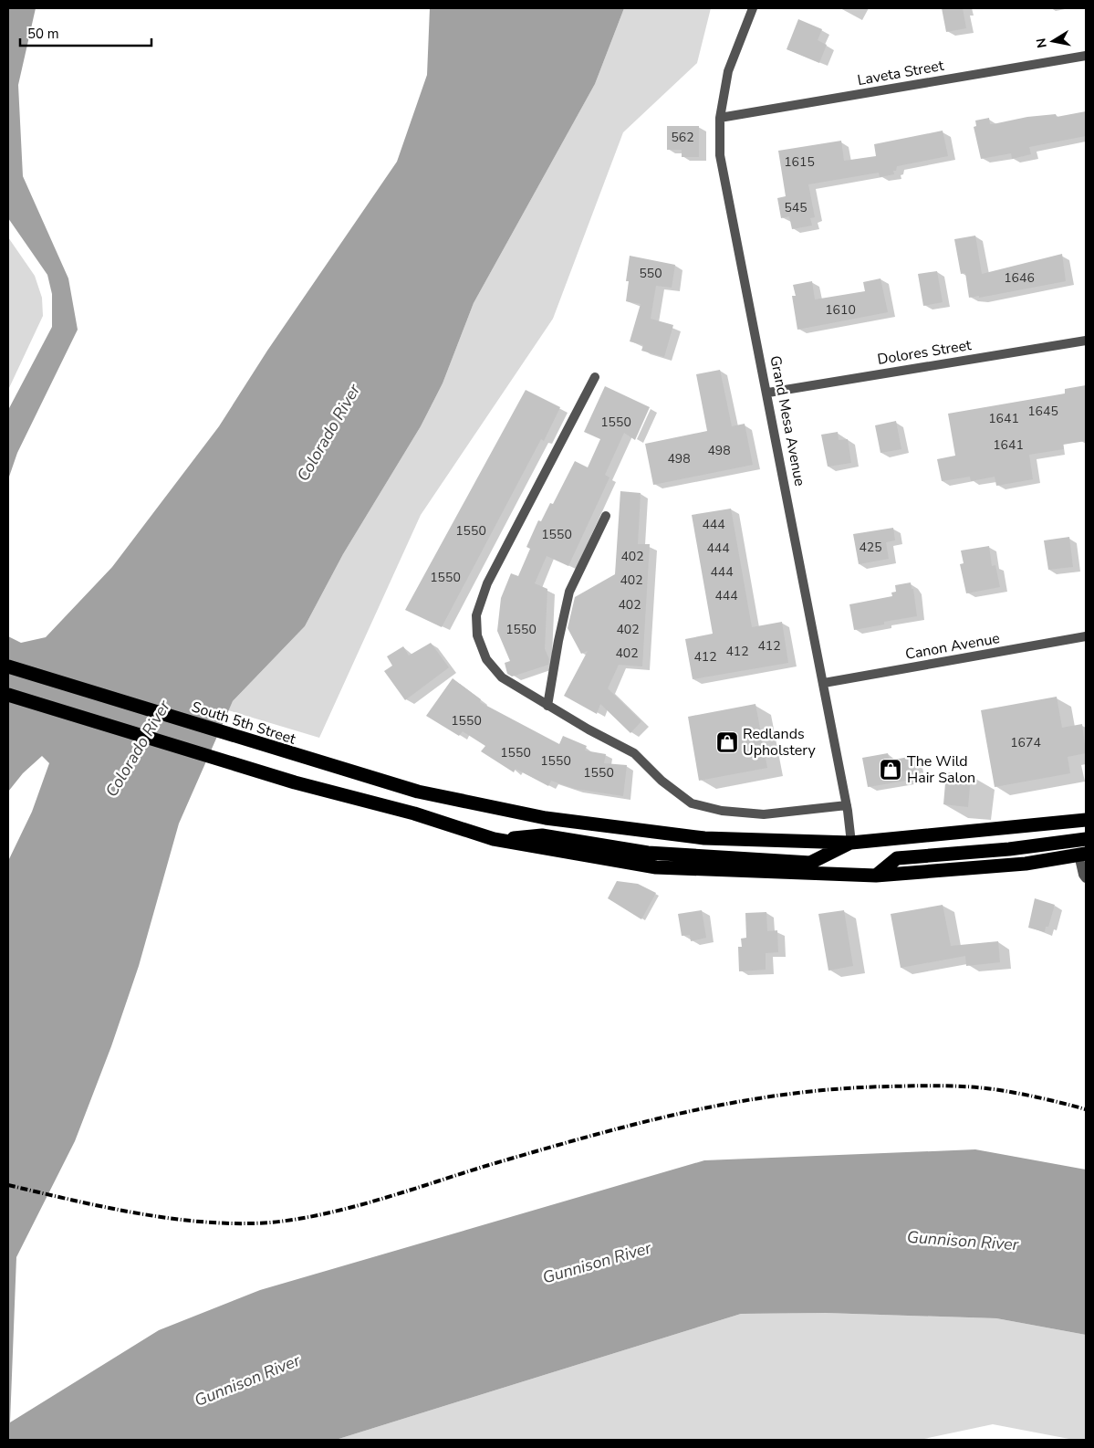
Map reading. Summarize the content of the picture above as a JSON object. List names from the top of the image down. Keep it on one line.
{"streets":{"highway":["South 5th Street"],"street":["Laveta Street","Dolores Street","Grand Mesa Avenue","Canon Avenue"]},"crossings":[["Laveta Street","Grand Mesa Avenue"],["Dolores Street","Grand Mesa Avenue"],["Grand Mesa Avenue","Canon Avenue"],["Grand Mesa Avenue","South 5th Street"]],"water":["Colorado River","Gunnison River"],"places":{"shop":["Redlands Upholstery","The Wild Hair Salon"]},"house_numbers":["562","1615","545","550","1646","1610","1645","1641","1550","1641","498","498","444","1550","1550","425","444","402","444","1550","402","444","402","1550","402","412","412","402","412","1550","1674","1550","1550","1550"],"scale_bar":"50 m","north":"left"}
